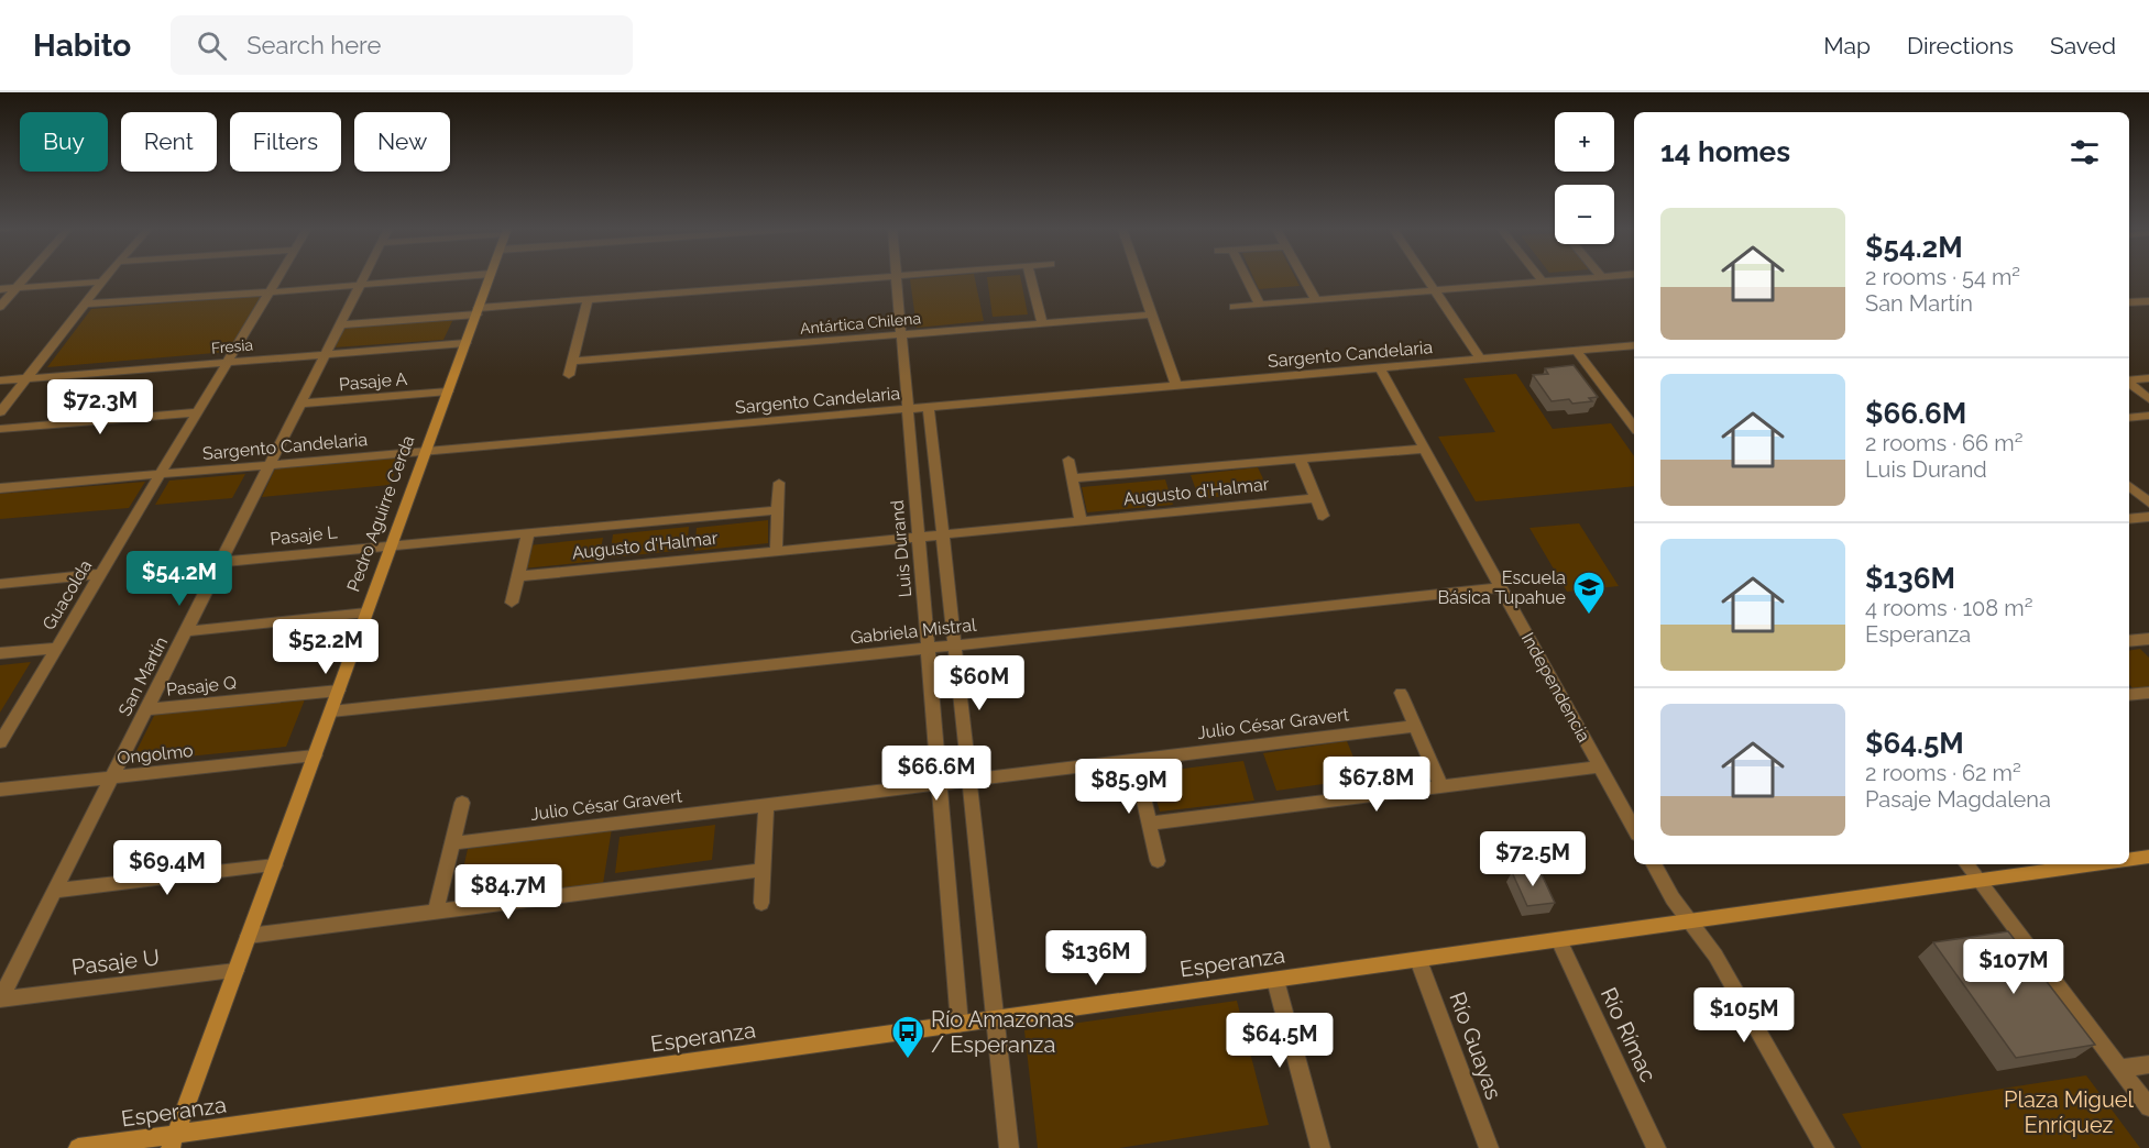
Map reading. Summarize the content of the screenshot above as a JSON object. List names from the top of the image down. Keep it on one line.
{"streets":{"street":["Antártica Chilena","Fresia","Sargento Candelaria","Pasaje A","Augusto d'Halmar","Pedro Aguirre Cerda","Pasaje L","Luis Durand","Guacolda","Gabriela Mistral","San Martín","Pasaje Q","Independencia","Julio César Gravert","Ongolmo","Pasaje U","Esperanza","Río Rímac","Río Guayas"]},"crossings":[["Antártica Chilena","Luis Durand"],["Fresia","Pedro Aguirre Cerda"],["Fresia","Guacolda"],["Fresia","San Martín"],["Sargento Candelaria","Pedro Aguirre Cerda"],["Sargento Candelaria","Luis Durand"],["Sargento Candelaria","Guacolda"],["Sargento Candelaria","San Martín"],["Sargento Candelaria","Independencia"],["Pasaje A","Pedro Aguirre Cerda"],["Pasaje A","San Martín"],["Augusto d'Halmar","Pedro Aguirre Cerda"],["Augusto d'Halmar","Pasaje L"],["Augusto d'Halmar","Luis Durand"],["Augusto d'Halmar","Independencia"],["Pedro Aguirre Cerda","Pasaje L"],["Pedro Aguirre Cerda","Gabriela Mistral"],["Pedro Aguirre Cerda","Pasaje Q"],["Pedro Aguirre Cerda","Ongolmo"],["Pedro Aguirre Cerda","Pasaje U"],["Pedro Aguirre Cerda","Esperanza"],["Pasaje L","San Martín"],["Luis Durand","Gabriela Mistral"],["Luis Durand","Julio César Gravert"],["Luis Durand","Esperanza"],["Gabriela Mistral","Independencia"],["San Martín","Pasaje Q"],["San Martín","Ongolmo"],["San Martín","Pasaje U"],["Esperanza","Río Rímac"],["Esperanza","Río Guayas"]],"parks":["Plaza Miguel Enríquez"],"places":{"school or university":["Escuela Básica Tupahue"],"bus stop":["Río Amazonas / Esperanza"]},"page":{"header":"Habito","search":"Search here","nav":["Map","Directions","Saved"],"map_buttons":["+","−"],"chip":["Buy","Rent","Filters","New"],"heading":"14 homes","list":[{"name":"$54.2M","note":"2 rooms · 54 m² · San Martín"},{"name":"$66.6M","note":"2 rooms · 66 m² · Luis Durand"},{"name":"$136M","note":"4 rooms · 108 m² · Esperanza"},{"name":"$64.5M","note":"2 rooms · 62 m² · Pasaje Magdalena"}],"price":["$72.3M","$54.2M","$52.2M","$60M","$66.6M","$67.8M","$85.9M","$72.5M","$69.4M","$84.7M","$136M","$107M","$105M","$64.5M"]}}
